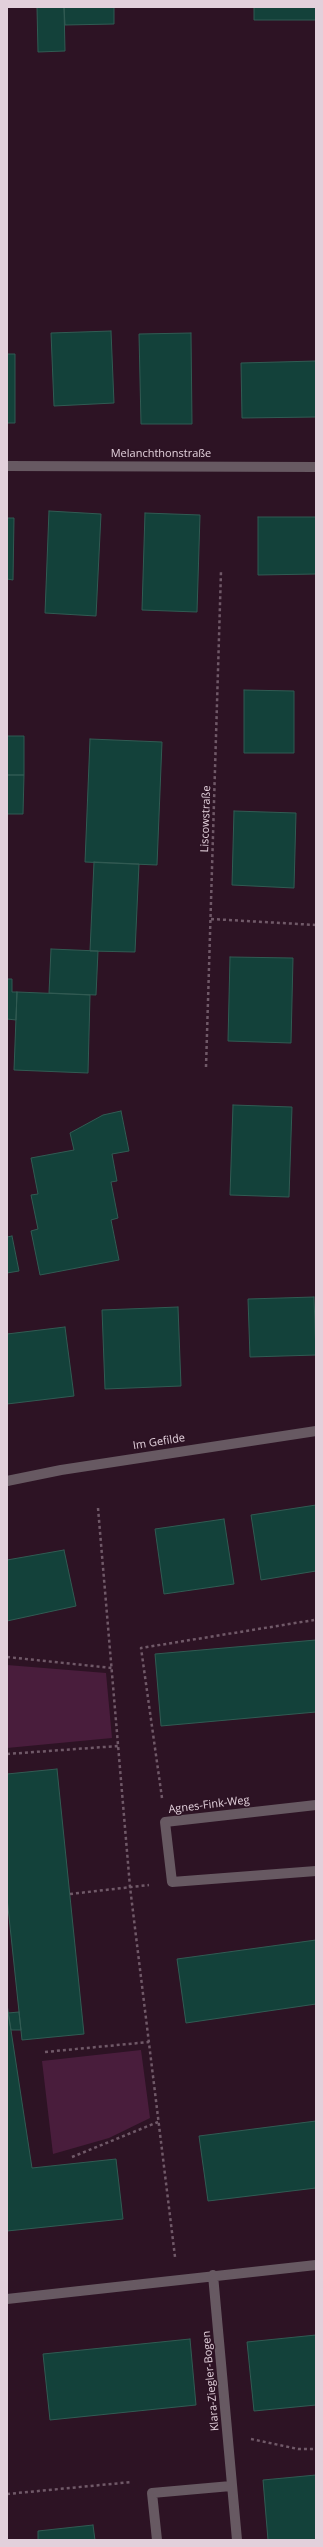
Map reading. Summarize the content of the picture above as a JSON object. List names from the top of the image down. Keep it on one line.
{"streets":{"street":["Melanchthonstraße","Im Gefilde","Agnes-Fink-Weg","Klara-Ziegler-Bogen"],"path":["Liscowstraße"]}}
